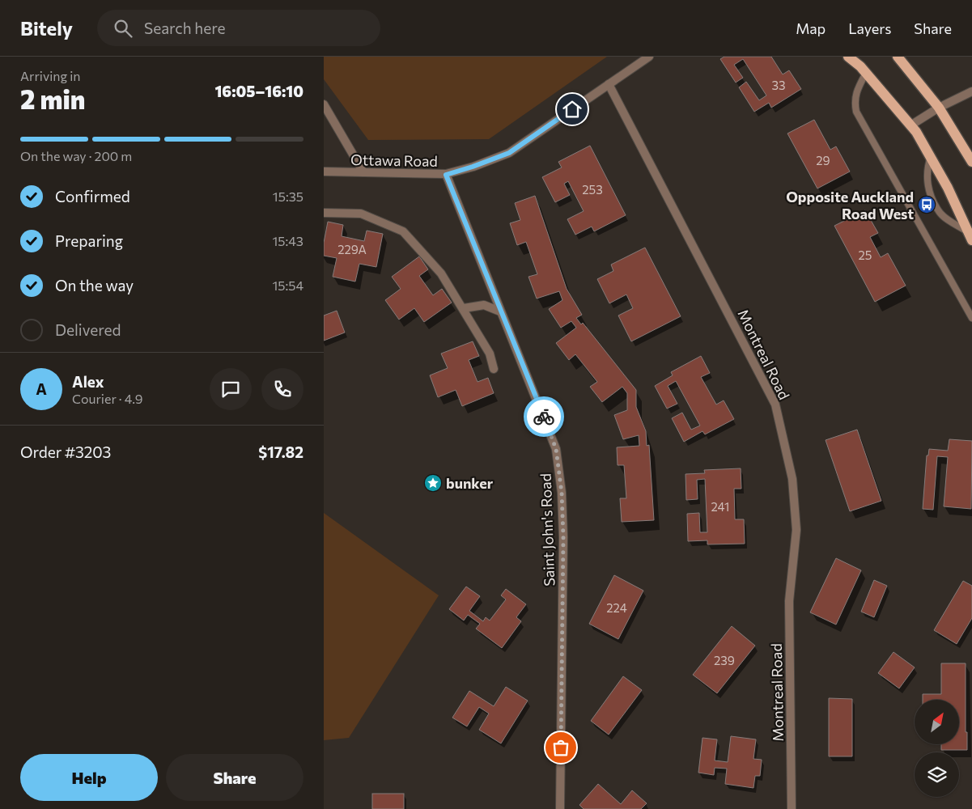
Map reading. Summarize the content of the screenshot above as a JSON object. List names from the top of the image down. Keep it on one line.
{"streets":{"street":["Ottawa Road","Montreal Road","Saint John's Road"]},"crossings":[["Ottawa Road","Montreal Road"],["Ottawa Road","Saint John's Road"]],"places":{"bus stop":["Opposite Auckland Road West"],"place":["bunker"]},"house_numbers":["33","29","253","229A","25","241","224","239"],"north":"top right","page":{"header":"Bitely","search":"Search here","nav":["Map","Layers","Share"],"heading":["2 min","Arriving in","16:05–16:10"],"panel":["Alex","Courier · 4.9","Order #3203","$17.82"],"bar":"On the way · 200 m","list":[["Confirmed","15:35"],["Preparing","15:43"],["On the way","15:54"],"Delivered"],"round":"A","buttons":["Help","Share"]}}
